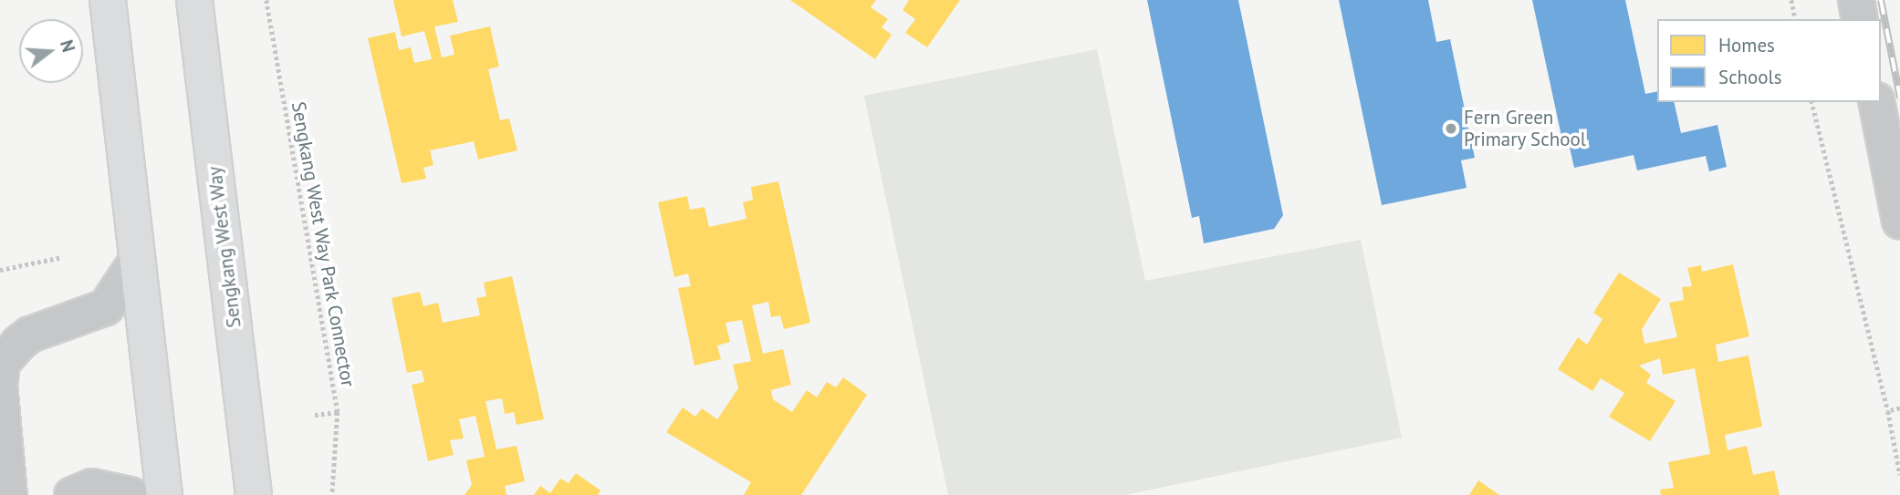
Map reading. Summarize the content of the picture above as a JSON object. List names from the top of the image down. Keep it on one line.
{"streets":{"main road":["Sengkang West Way"],"path":["Sengkang West Way Park Connector"]},"places":["Fern Green Primary School"],"legend":["Homes","Schools"],"north":"right"}
